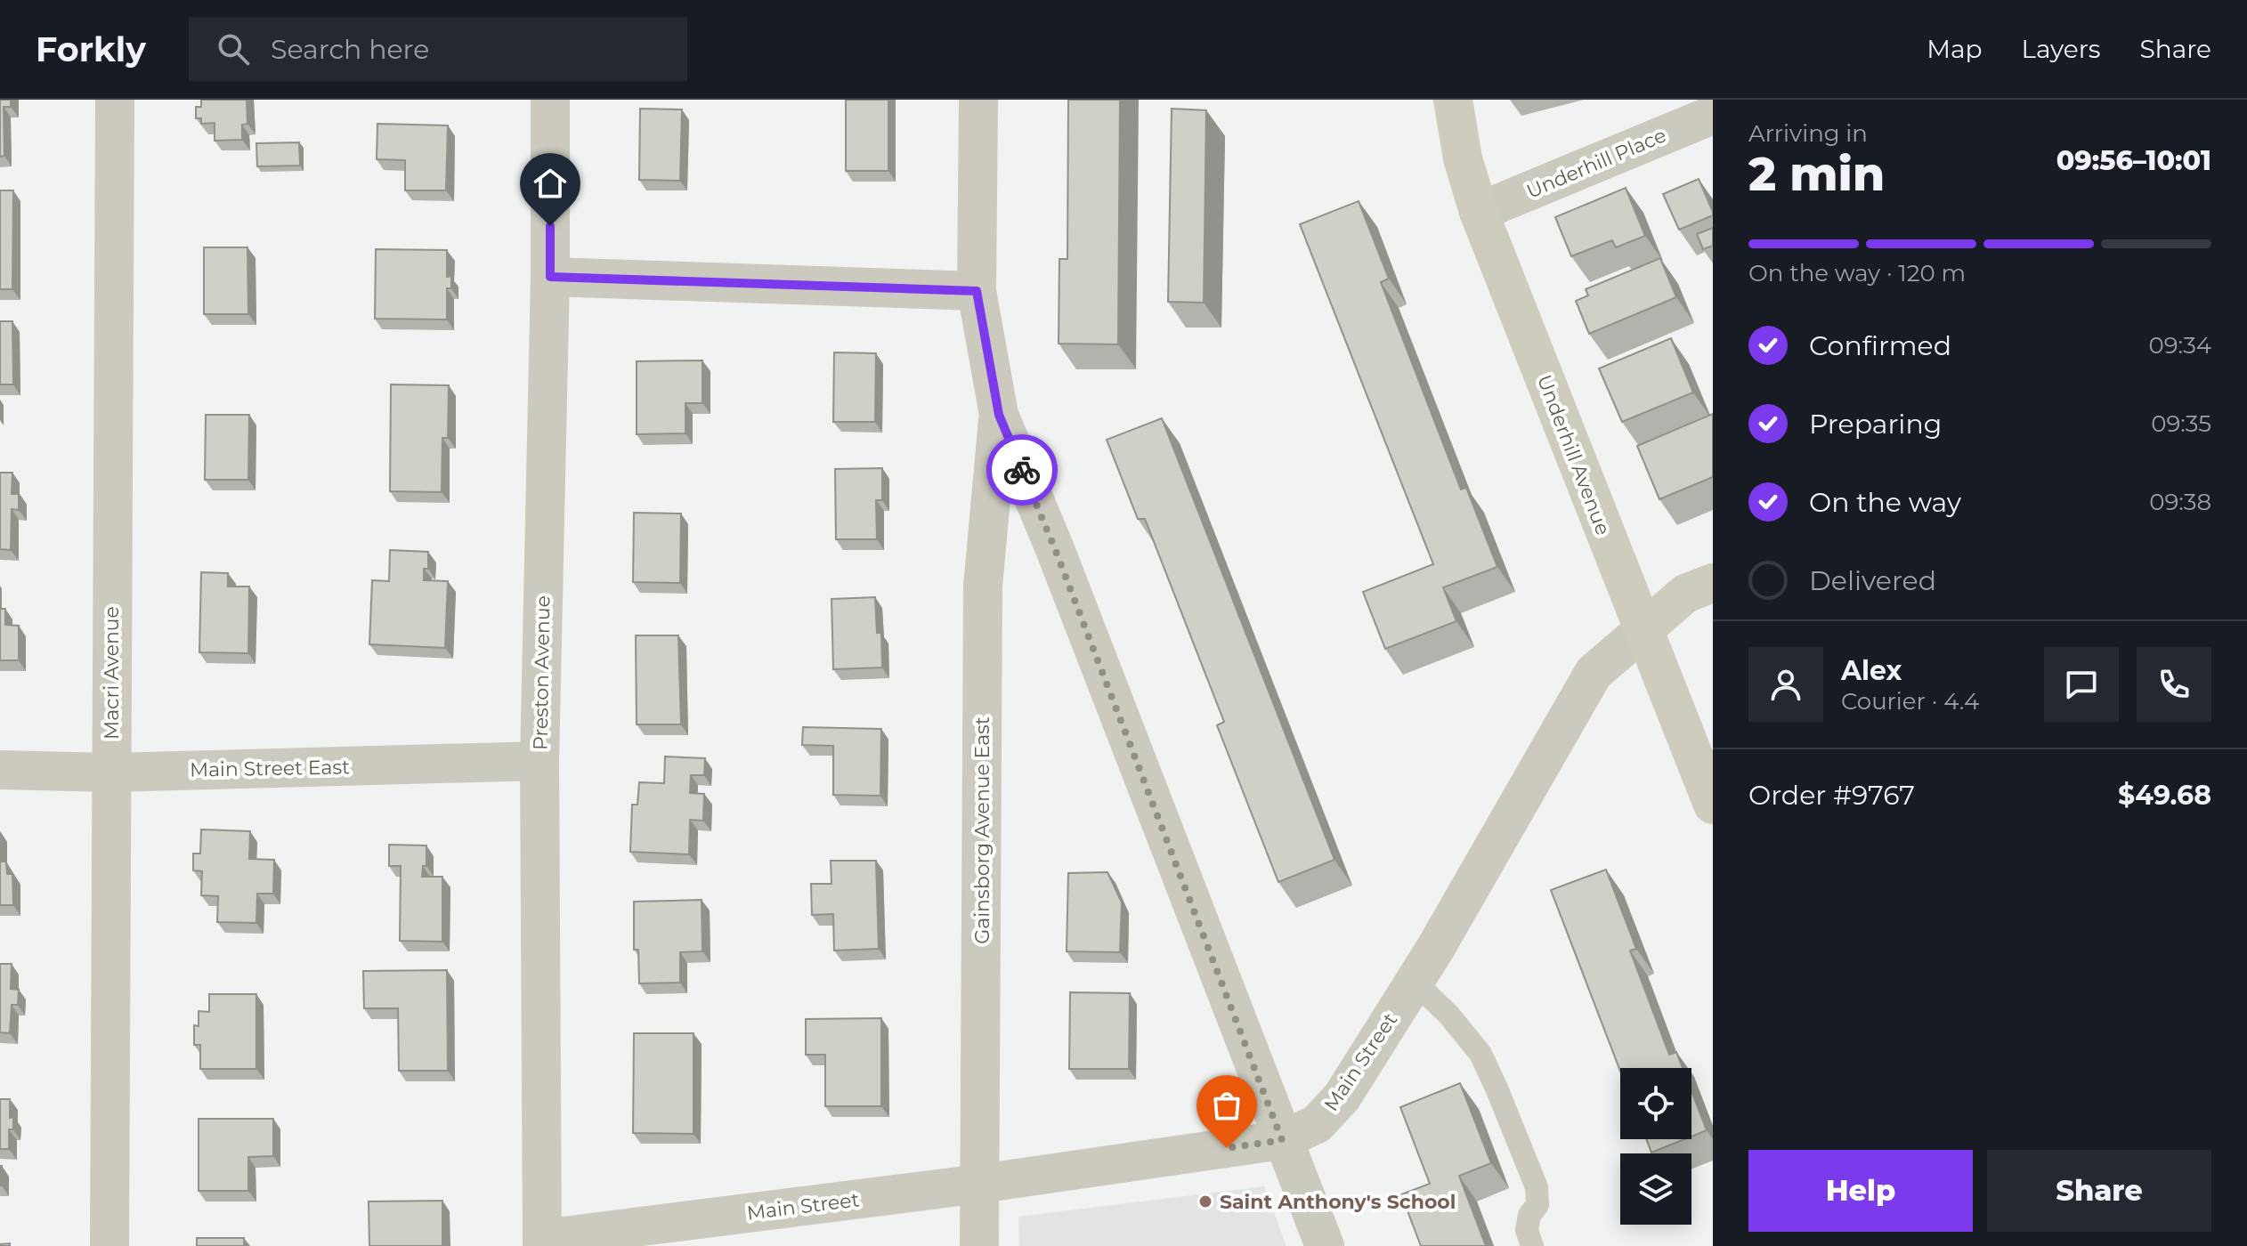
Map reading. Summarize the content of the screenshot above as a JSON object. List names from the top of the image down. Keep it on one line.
{"streets":{"street":["Underhill Place","Underhill Avenue","Macri Avenue","Preston Avenue","Main Street East","Gainsborg Avenue East","Main Street"]},"crossings":[["Underhill Place","Underhill Avenue"],["Underhill Avenue","Main Street"],["Macri Avenue","Main Street East"],["Preston Avenue","Main Street East"],["Preston Avenue","Main Street"],["Gainsborg Avenue East","Main Street"]],"places":["Saint Anthony's School"],"page":{"header":"Forkly","search":"Search here","nav":["Map","Layers","Share"],"heading":["2 min","Arriving in","09:56–10:01"],"panel":["Alex","Courier · 4.4","Order #9767","$49.68"],"bar":"On the way · 120 m","list":[["Confirmed","09:34"],["Preparing","09:35"],["On the way","09:38"],"Delivered"],"buttons":["Help","Share"]}}
